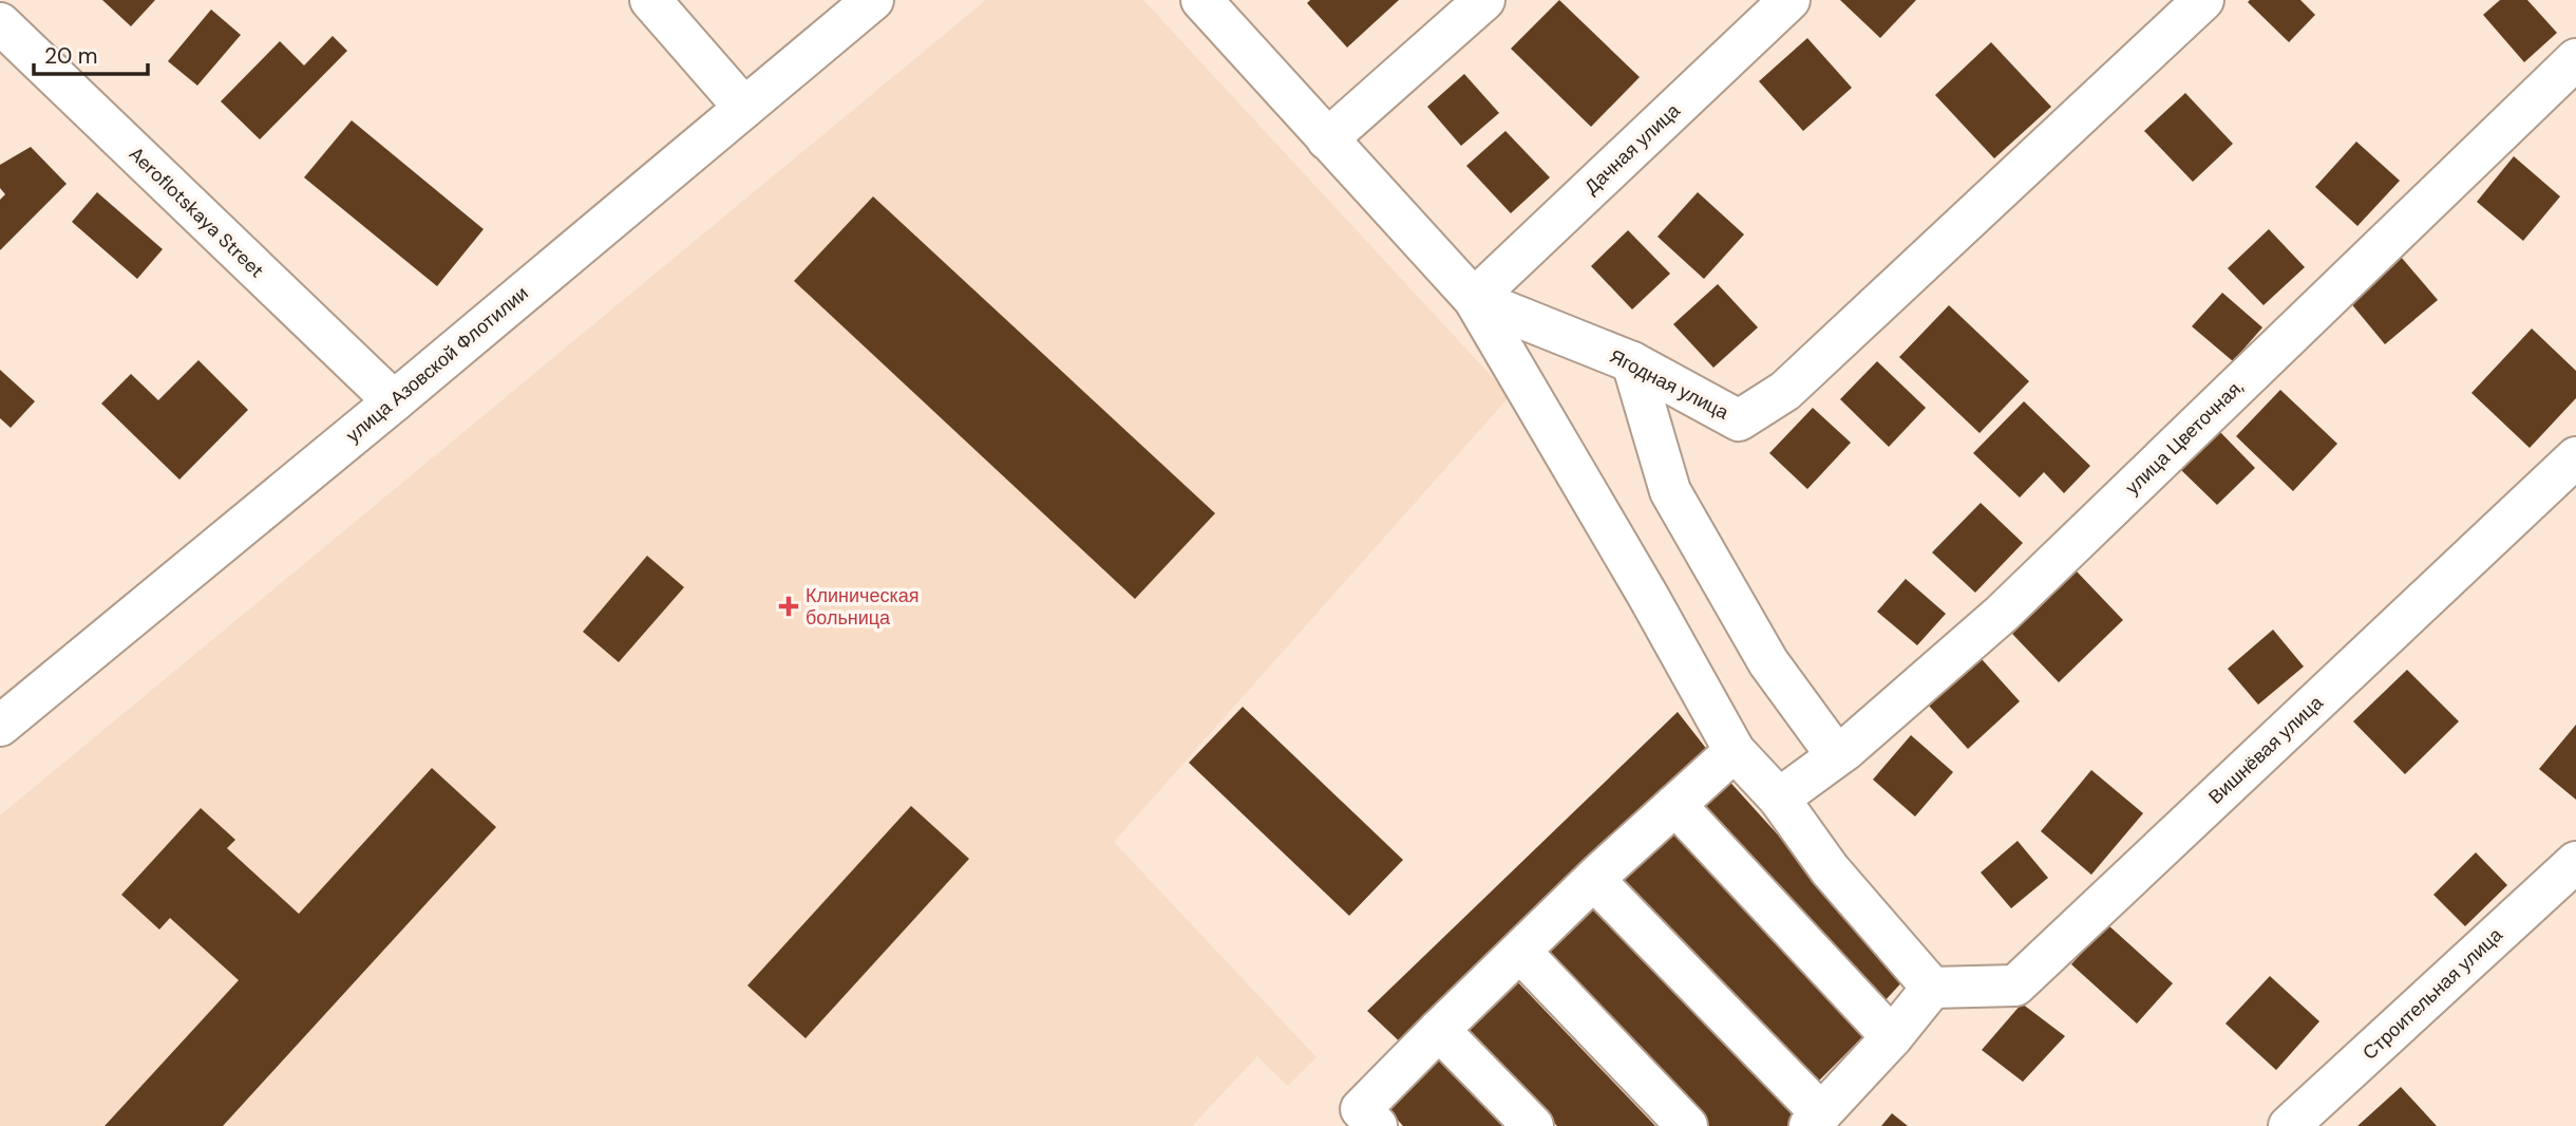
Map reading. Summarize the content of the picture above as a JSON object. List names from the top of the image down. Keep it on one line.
{"streets":{"street":["Дачная улица","Aeroflotskaya Street","улица Азовской Флотилии","Ягодная улица","улица Цветочная,","Вишнёвая улица","Строительная улица"]},"crossings":[["Дачная улица","Ягодная улица"],["Aeroflotskaya Street","улица Азовской Флотилии"]],"places":{"health":["Клиническая больница"]},"scale_bar":"20 m"}
